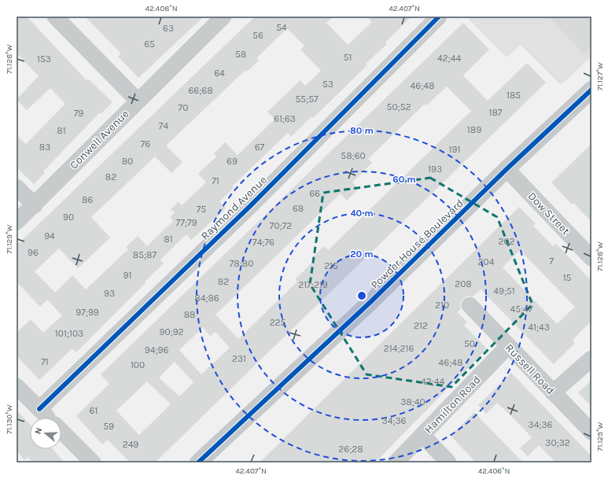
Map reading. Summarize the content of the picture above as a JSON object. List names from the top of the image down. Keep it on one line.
{"streets":{"main road":["Powder House Boulevard"],"street":["Conwell Avenue","Raymond Avenue","Dow Street","Russell Road","Hamilton Road"]},"crossings":[["Dow Street","Powder House Boulevard"],["Russell Road","Hamilton Road"]],"house_numbers":["54","63","56","65","58","51","42;44","153","64","53","46;48","66;68","185","55;57","50;52","70","187","79","61;63","74","189","81","76","83","67","191","58;60","80","69","193","82","71","66","86","68","75","90","77;79","70;72","94","81","202","74;76","96","85;87","7","204","78;80","215","91","15","82","208","217;219","49;51","93","84;86","210","45;47","97;99","88","225","212","41;43","90;92","101;103","50","214;216","94;96","231","71","46;48","100","42;44","38;40","61","34;36","34;36","59","30;32","249","26;28"],"north":"left","coordinates":["42.408°N","42.407°N","71.128°W","71.127°W","71.129°W","71.130°W","42.406°N"],"rings":["80 m","60 m","40 m","20 m"]}
